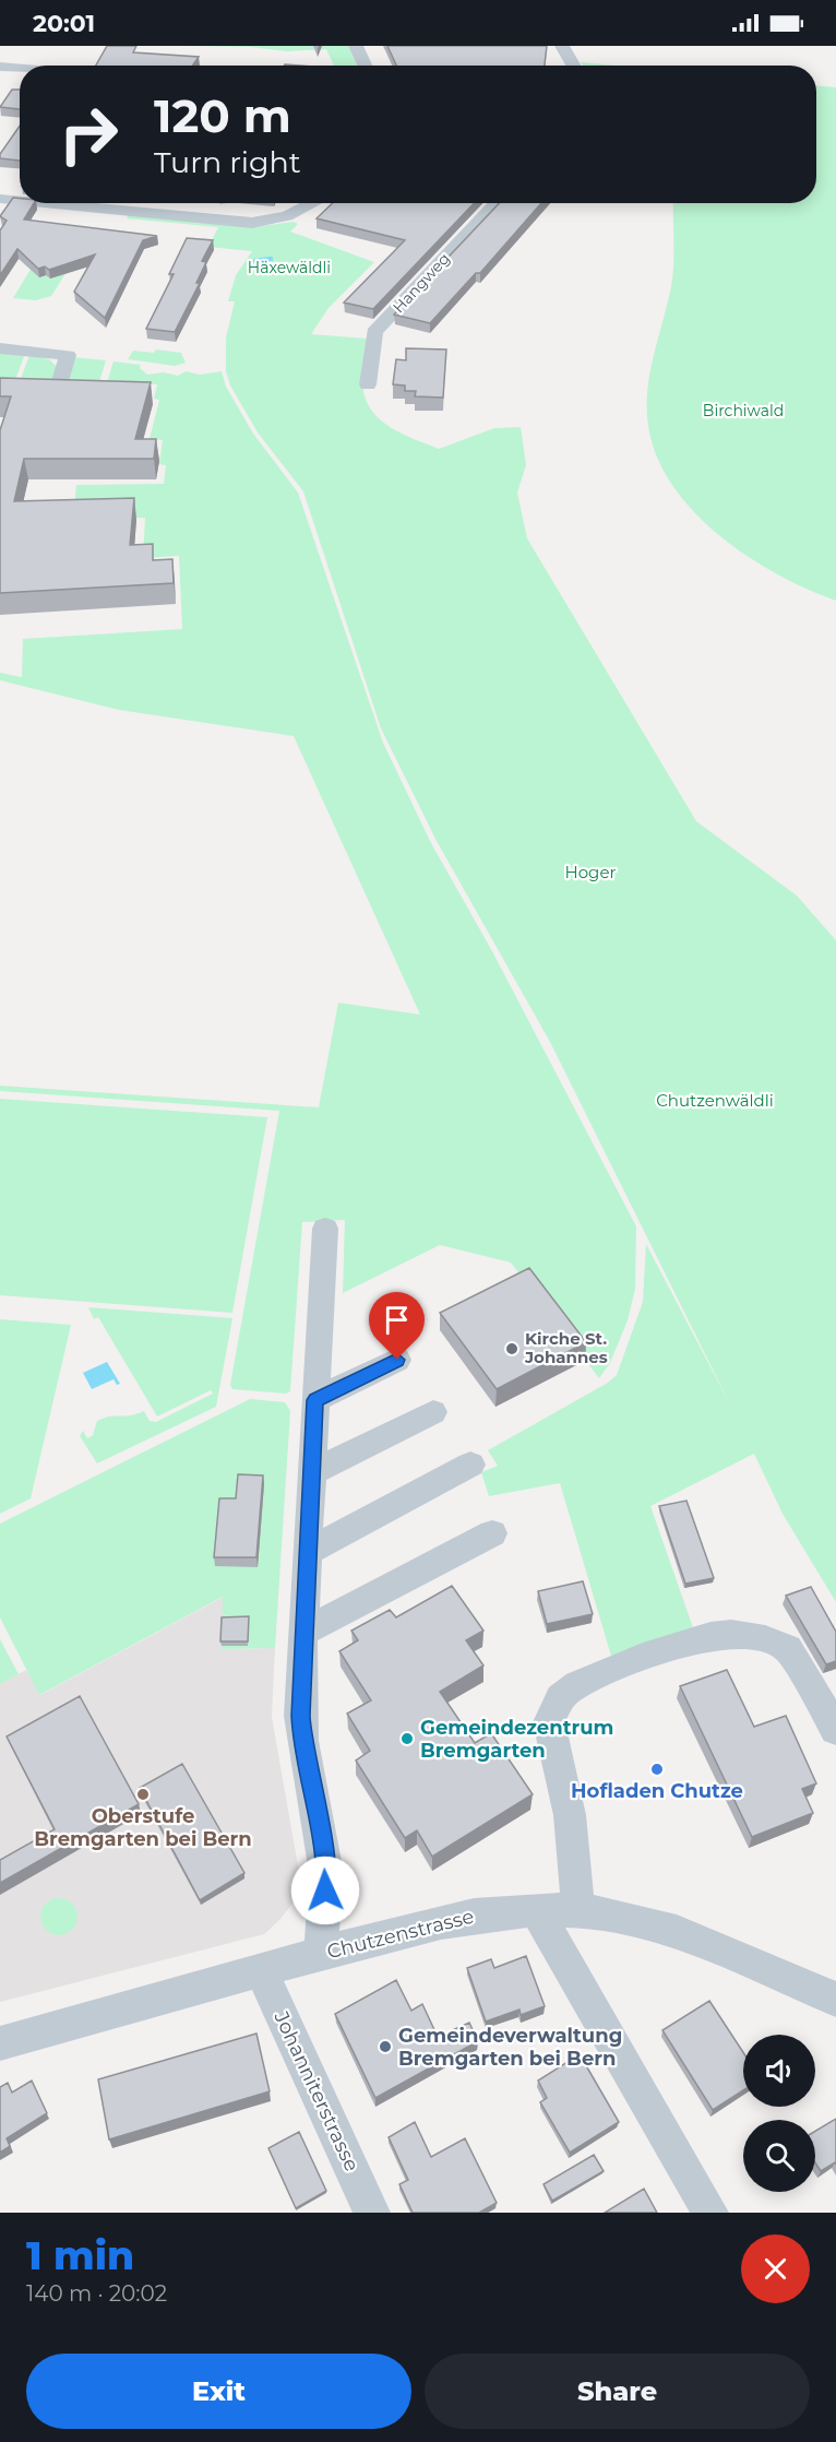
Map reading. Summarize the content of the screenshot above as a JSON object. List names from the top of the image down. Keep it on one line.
{"streets":{"street":["Hangweg","Chutzenstrasse","Johanniterstrasse"]},"crossings":[["Chutzenstrasse","Johanniterstrasse"]],"parks":["Häxewäldli","Birchiwald","Hoger","Chutzenwäldli"],"places":["Kirche St. Johannes","Gemeindezentrum Bremgarten","Hofladen Chutze","Oberstufe Bremgarten bei Bern","Gemeindeverwaltung Bremgarten bei Bern"],"page":{"status":"20:01","turn":["120 m","Turn right"],"heading":["1 min","140 m · 20:02"],"buttons":["Exit","Share"]}}
